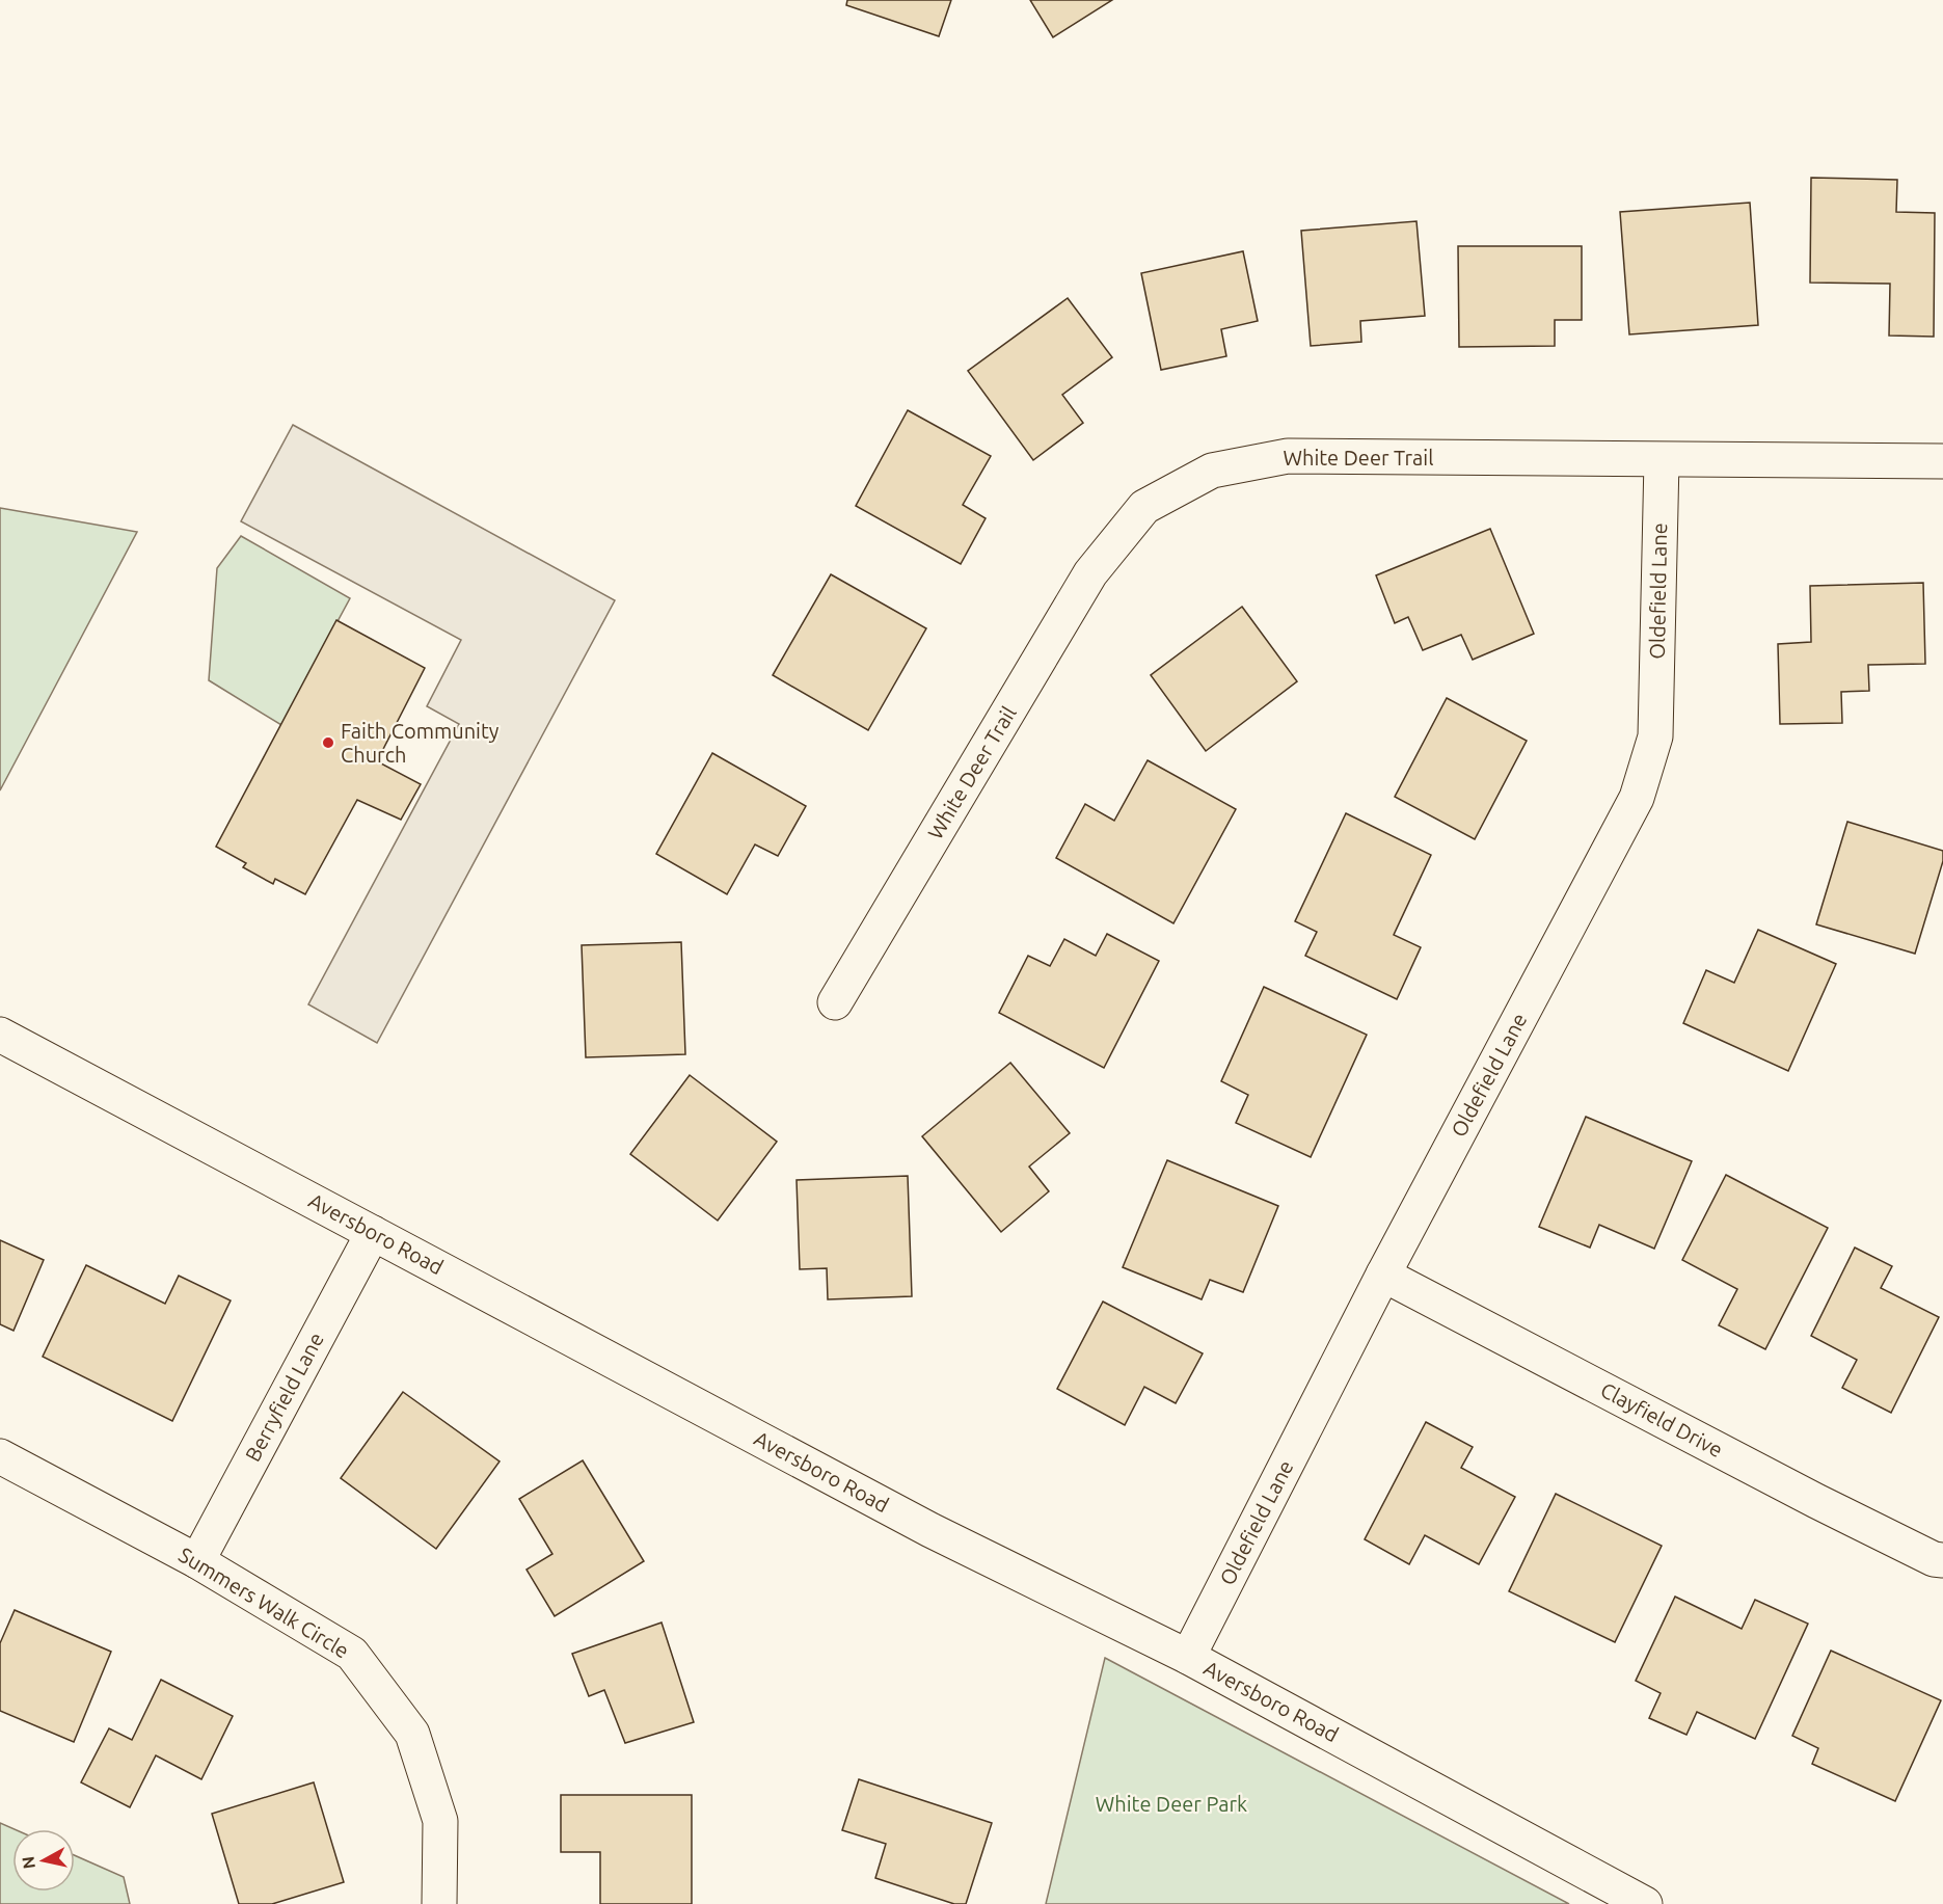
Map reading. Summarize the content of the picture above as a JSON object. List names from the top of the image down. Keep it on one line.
{"streets":{"street":["White Deer Trail","Oldefield Lane","Aversboro Road","Berryfield Lane","Clayfield Drive","Summers Walk Circle"]},"crossings":[["White Deer Trail","Oldefield Lane"],["Oldefield Lane","Aversboro Road"],["Oldefield Lane","Clayfield Drive"],["Aversboro Road","Berryfield Lane"],["Berryfield Lane","Summers Walk Circle"]],"parks":["White Deer Park"],"places":["Faith Community Church"],"north":"left"}
